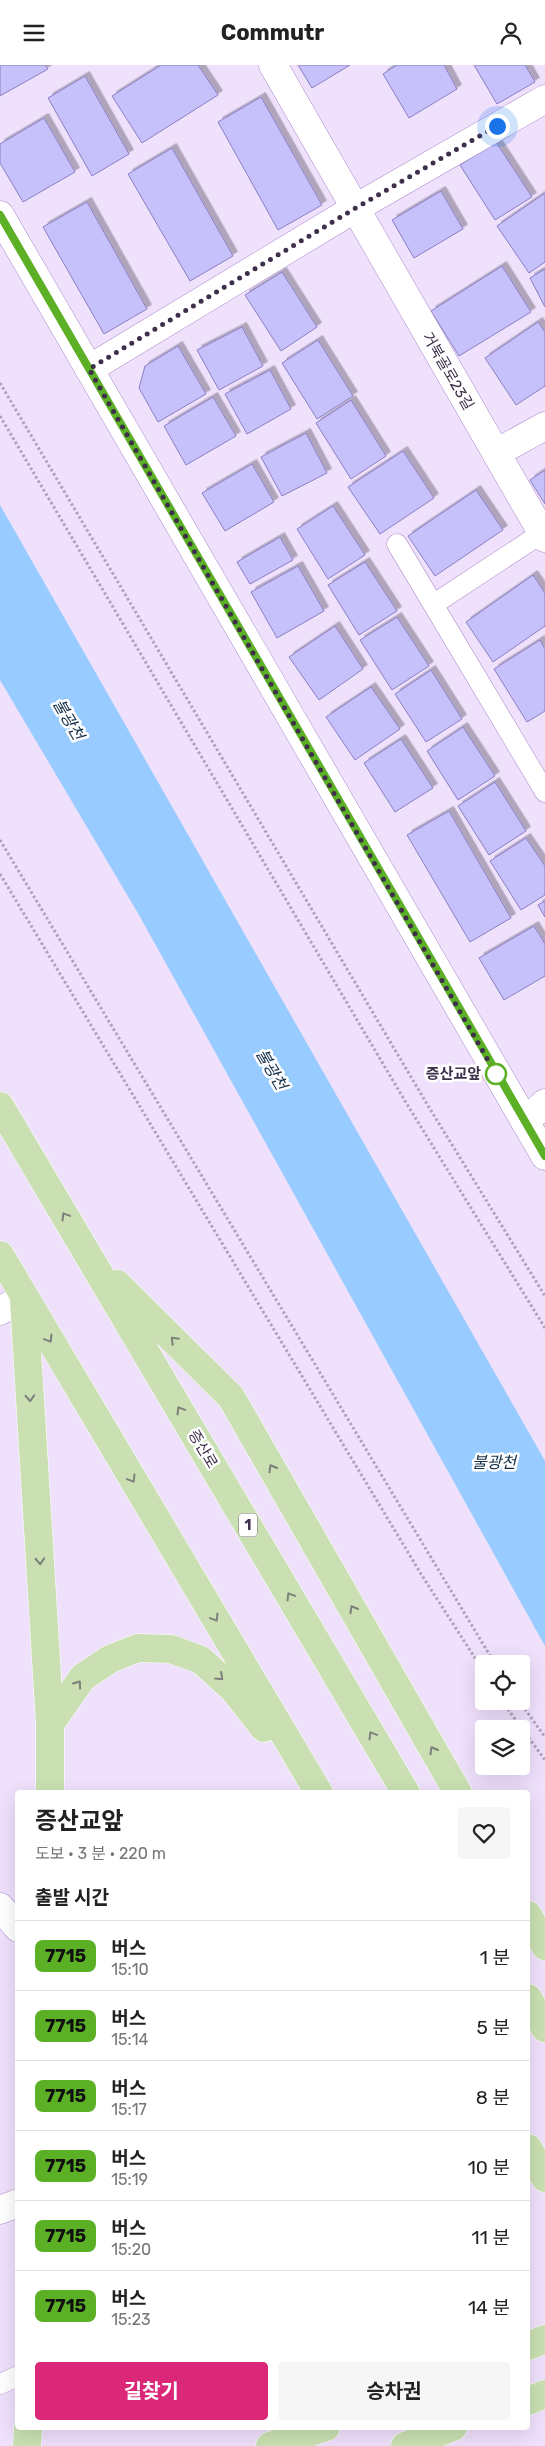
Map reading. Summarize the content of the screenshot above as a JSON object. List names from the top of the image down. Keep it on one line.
{"streets":{"main road":["증산로","1"],"street":["거북골로23길"]},"water":["불광천"],"places":["증산교앞"],"lines":["bus line 7715"],"page":{"header":"Commutr","heading":[["증산교앞","도보 · 3 분 · 220 m"],"출발 시간"],"list":[{"mark":"7715","name":"버스","note":"15:10","value":"1 분"},{"mark":"7715","name":"버스","note":"15:14","value":"5 분"},{"mark":"7715","name":"버스","note":"15:17","value":"8 분"},{"mark":"7715","name":"버스","note":"15:19","value":"10 분"},{"mark":"7715","name":"버스","note":"15:20","value":"11 분"},{"mark":"7715","name":"버스","note":"15:23","value":"14 분"}],"buttons":["길찾기","승차권"]}}
